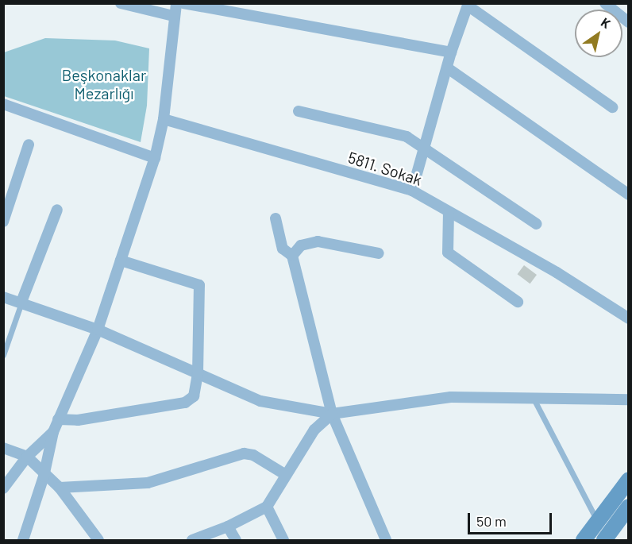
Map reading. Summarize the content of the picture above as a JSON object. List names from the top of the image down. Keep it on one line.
{"streets":{"street":["5811. Sokak"]},"parks":["Beşkonaklar Mezarlığı"],"scale_bar":"50 m","north":"top right"}
